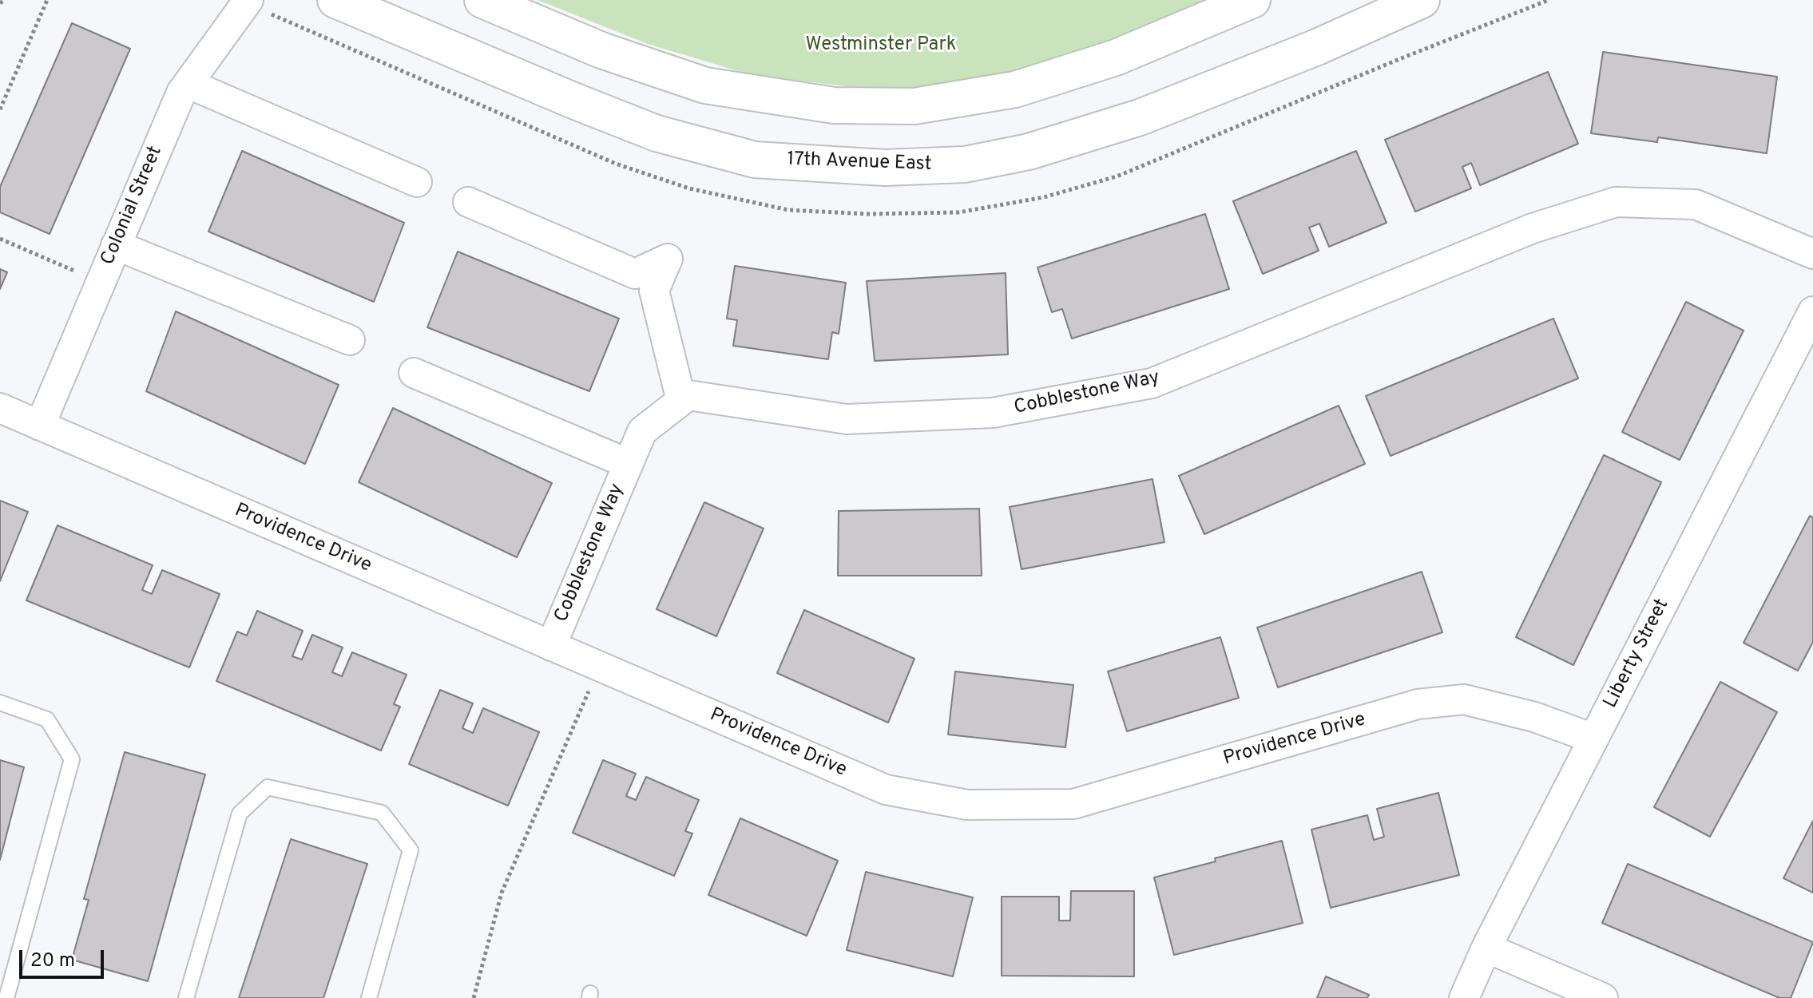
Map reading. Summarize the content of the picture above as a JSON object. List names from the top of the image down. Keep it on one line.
{"streets":{"street":["17th Avenue East","Colonial Street","Cobblestone Way","Providence Drive","Liberty Street"]},"crossings":[["Colonial Street","Providence Drive"],["Cobblestone Way","Providence Drive"],["Providence Drive","Liberty Street"]],"parks":["Westminster Park"],"scale_bar":"20 m"}
